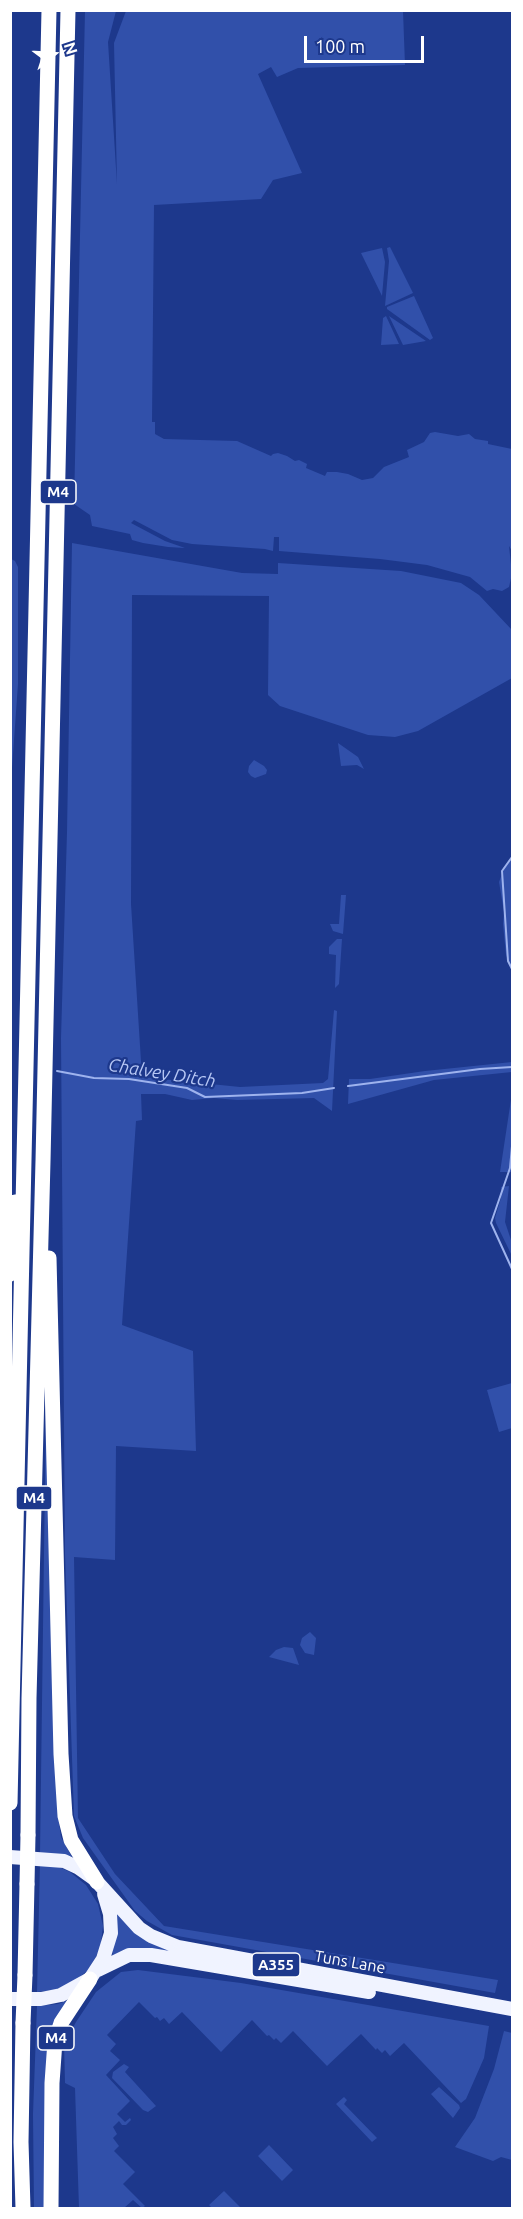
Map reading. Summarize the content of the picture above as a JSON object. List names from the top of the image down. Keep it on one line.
{"streets":{"highway":["M4"],"main road":["Tuns Lane","A355"]},"crossings":[["M4","Tuns Lane"],["Tuns Lane","A355"]],"water":["Chalvey Ditch"],"scale_bar":"100 m","north":"right"}
